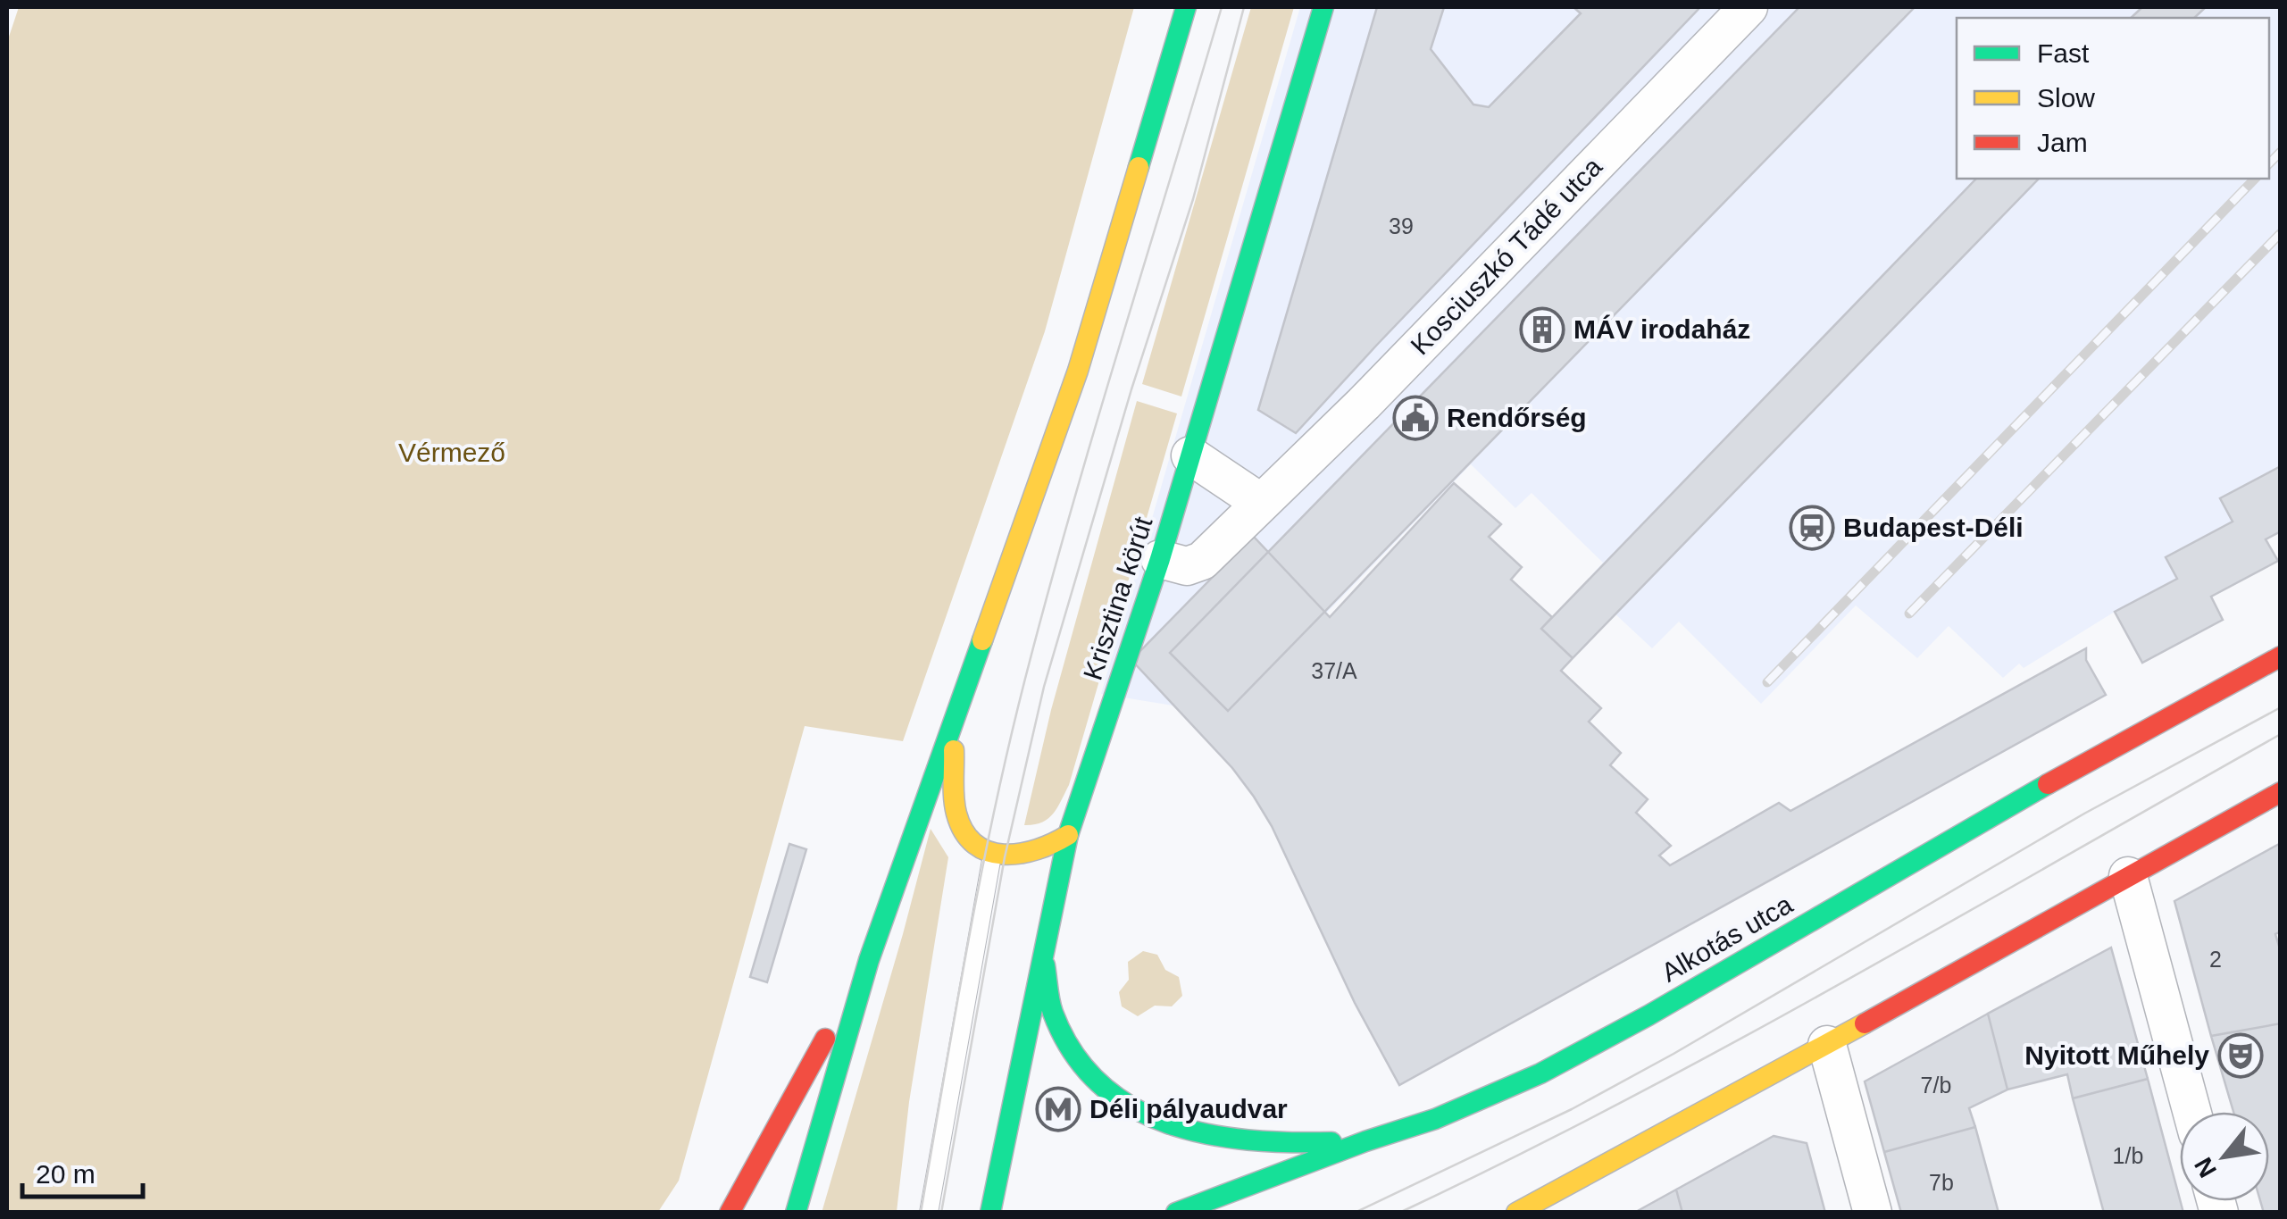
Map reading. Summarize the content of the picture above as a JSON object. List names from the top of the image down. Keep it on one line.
{"streets":{"street":["Kosciuszkó Tádé utca","Krisztina körút","Alkotás utca"]},"crossings":[["Kosciuszkó Tádé utca","Krisztina körút"]],"parks":["Vérmező"],"places":{"building":["MÁV irodaház"],"public building":["Rendőrség"],"station":["Budapest-Déli"],"theatre":["Nyitott Műhely"],"metro station":["Déli pályaudvar"]},"house_numbers":["39","37/A","2","7/b","1/b","7b"],"legend":["Fast","Slow","Jam"],"scale_bar":"20 m","north":"bottom left"}
